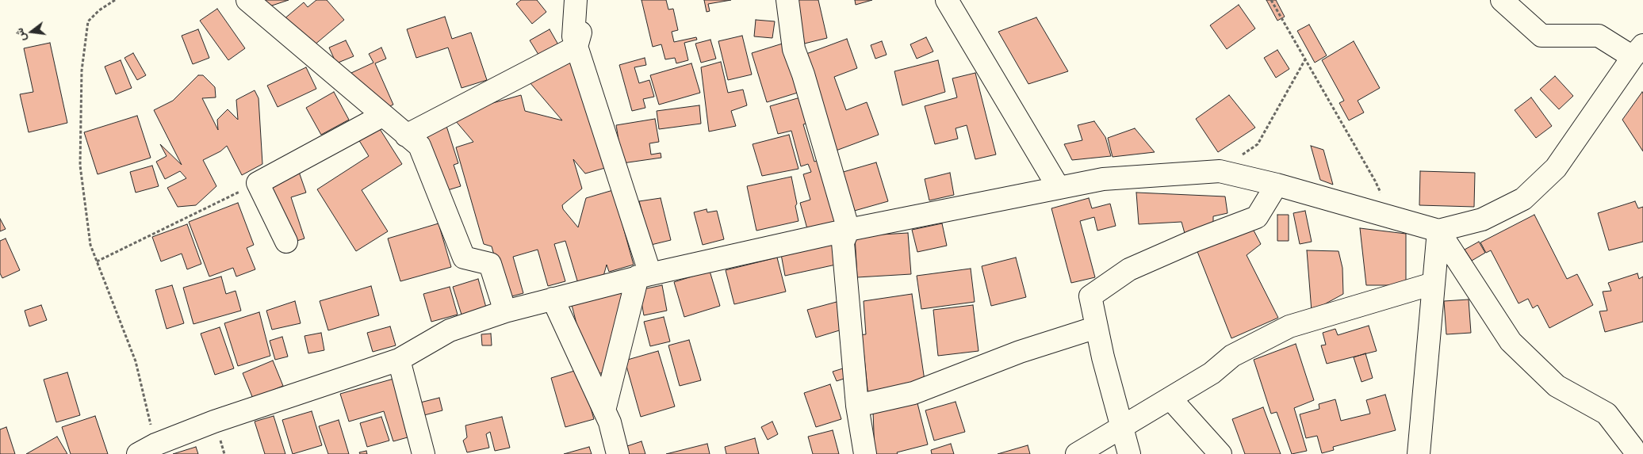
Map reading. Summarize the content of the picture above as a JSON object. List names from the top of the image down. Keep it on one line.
{"north":"left"}
